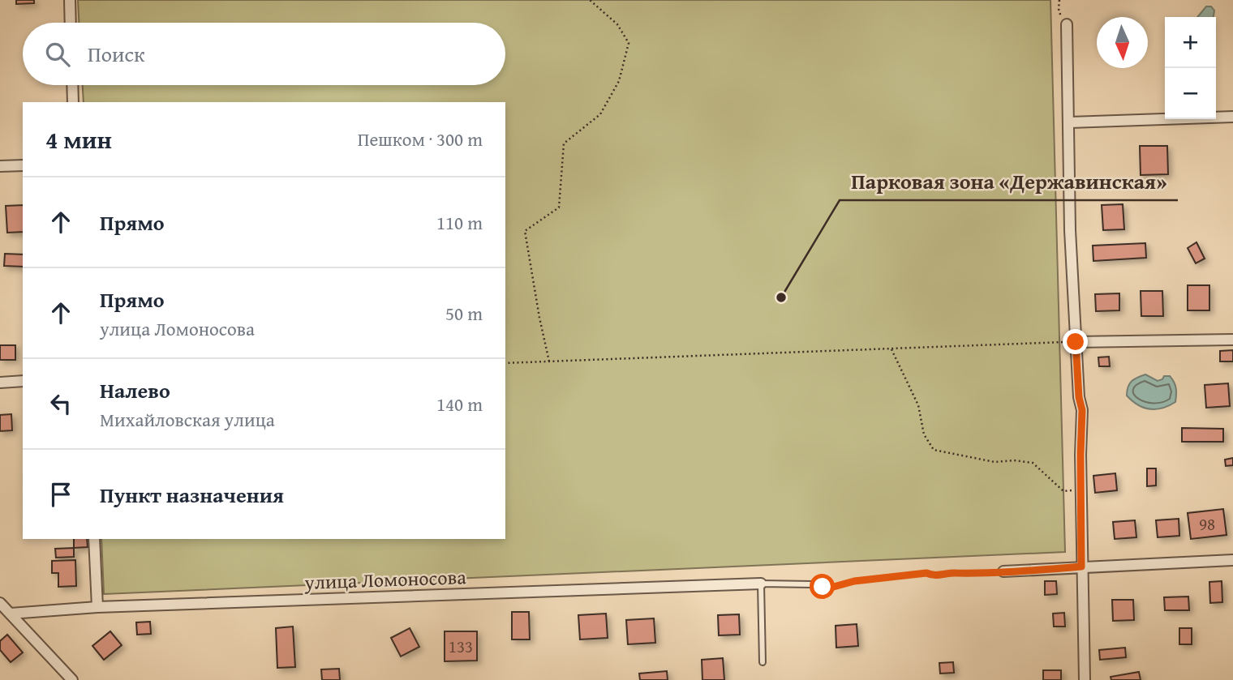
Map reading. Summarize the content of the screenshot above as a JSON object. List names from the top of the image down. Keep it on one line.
{"streets":{"street":["улица Ломоносова"]},"places":["Парковая зона «Державинская»"],"house_numbers":["98","133"],"north":"bottom","page":{"map_buttons":["+","−"],"search":"Поиск","heading":["4 мин","Пешком · 300 m"],"list":[["Прямо","110 m"],["Прямо","улица Ломоносова","50 m"],["Налево","Михайловская улица","140 m"],"Пункт назначения"]}}
